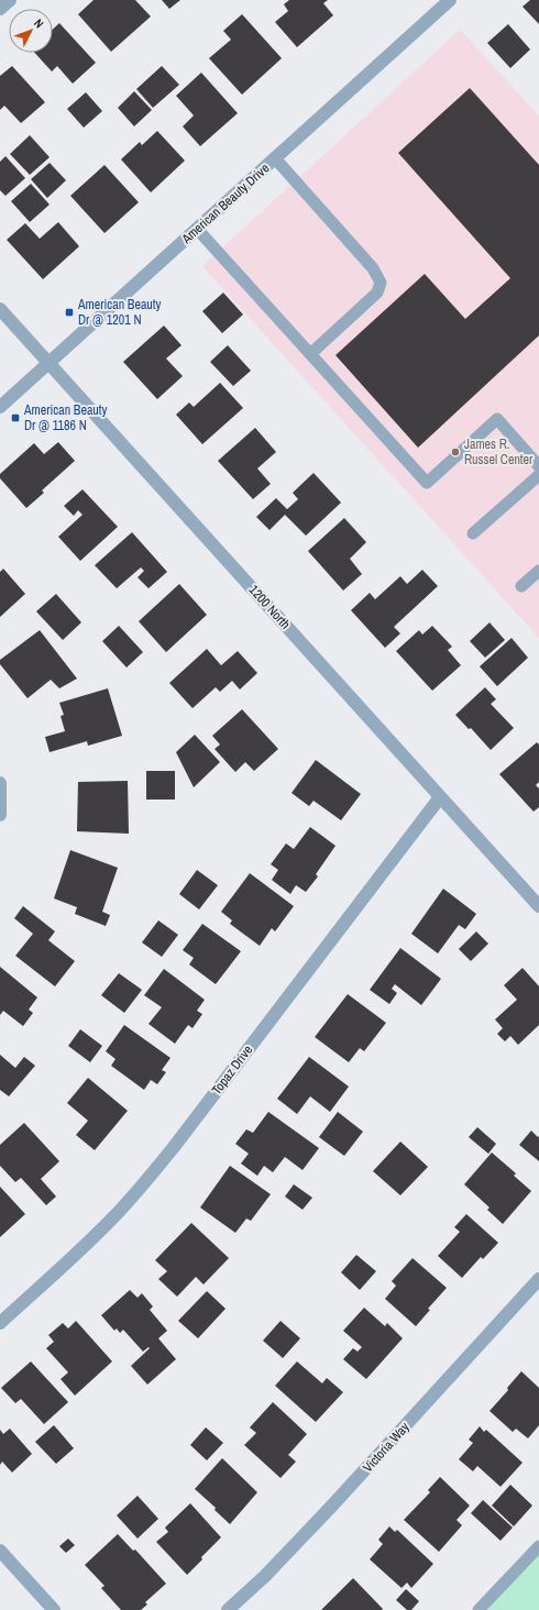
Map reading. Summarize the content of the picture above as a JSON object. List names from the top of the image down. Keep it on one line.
{"streets":{"street":["American Beauty Drive","1200 North","Topaz Drive","Victoria Way"]},"crossings":[["American Beauty Drive","1200 North"],["1200 North","Topaz Drive"]],"places":{"transit":["American Beauty Dr @ 1201 N","American Beauty Dr @ 1186 N"],"other":["James R. Russel Center"]},"north":"top right"}
